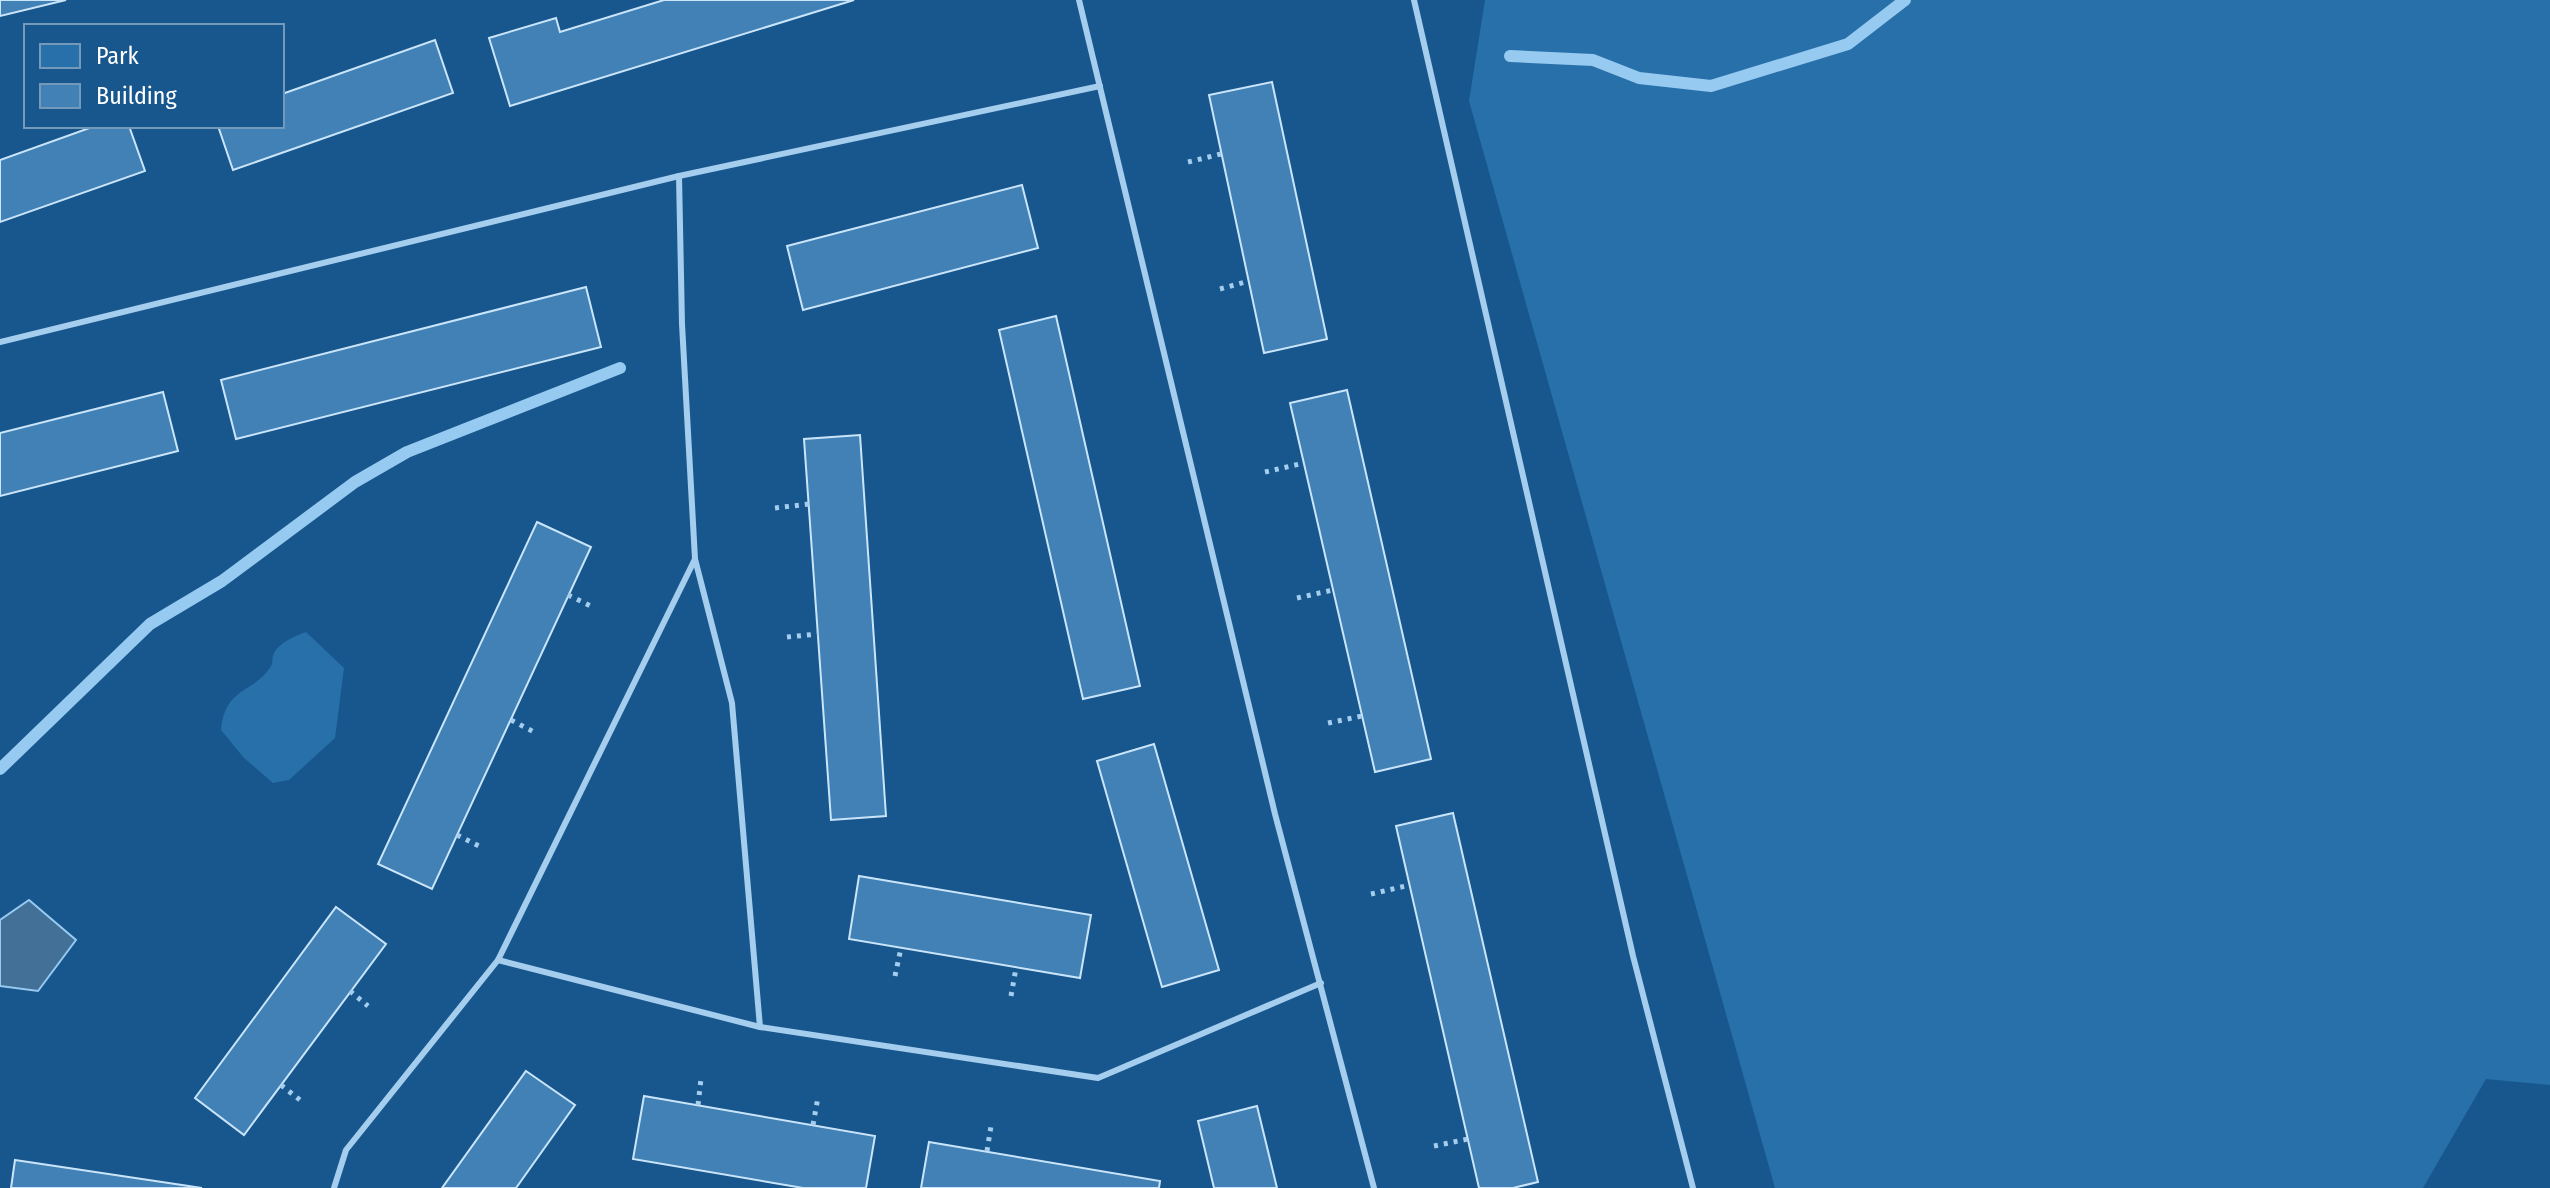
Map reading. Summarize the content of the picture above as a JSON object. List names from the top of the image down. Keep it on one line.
{"legend":["Park","Building"]}
